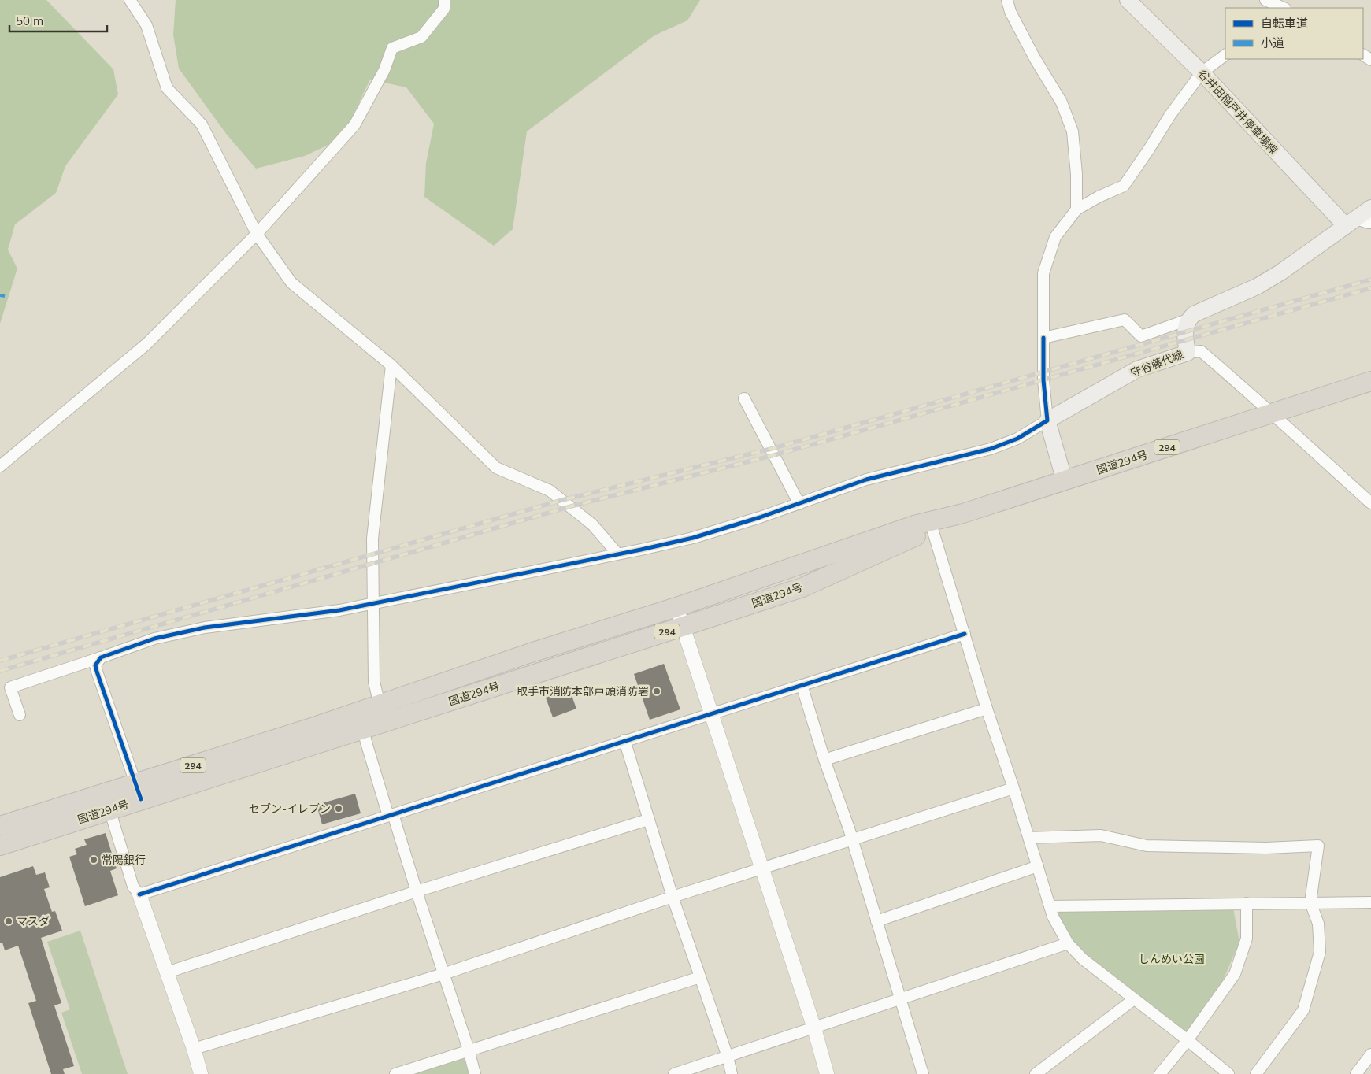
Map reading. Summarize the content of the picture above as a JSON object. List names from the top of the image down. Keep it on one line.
{"streets":{"highway":["294","国道294号"],"main road":["谷井田稲戸井停車場線","守谷藤代線"]},"parks":["しんめい公園"],"places":["取手市消防本部戸頭消防署","セブン-イレブン","常陽銀行","マスダ"],"legend":["自転車道","小道"],"scale_bar":"50 m"}
